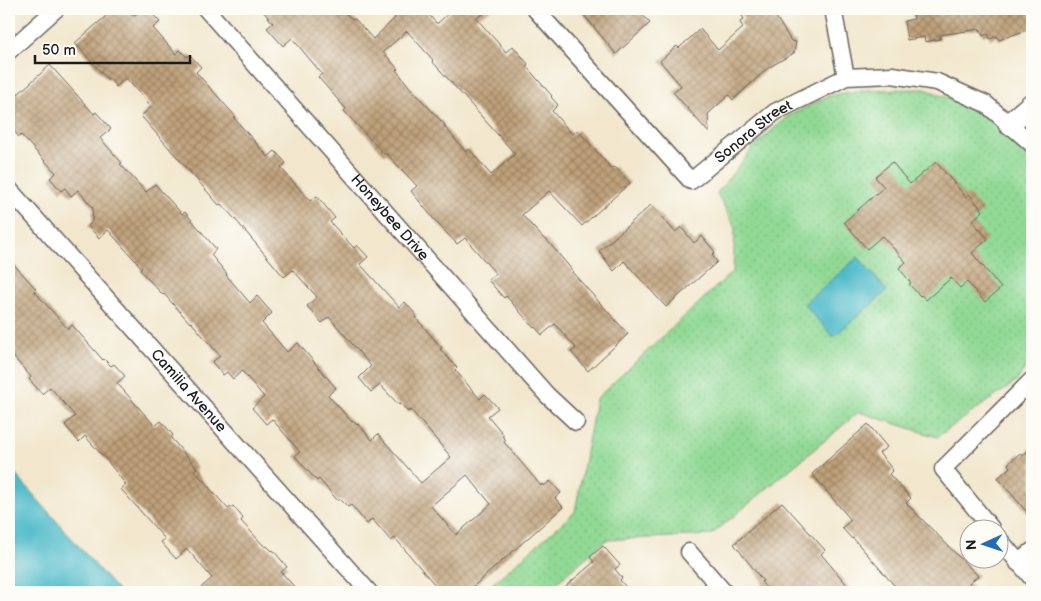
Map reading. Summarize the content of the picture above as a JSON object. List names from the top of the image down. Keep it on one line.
{"streets":{"street":["Sonora Street","Honeybee Drive","Camilia Avenue"]},"scale_bar":"50 m","north":"left"}
